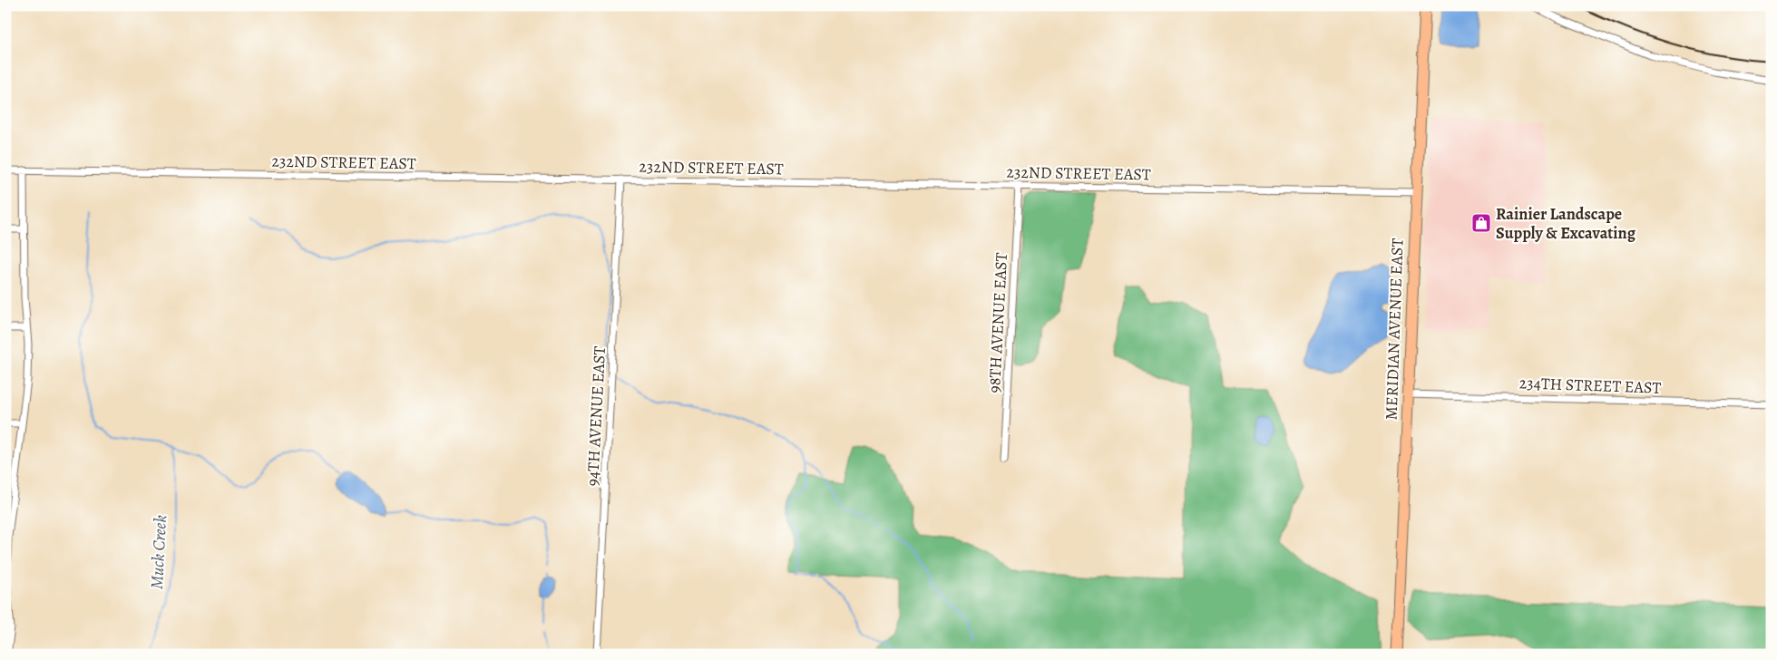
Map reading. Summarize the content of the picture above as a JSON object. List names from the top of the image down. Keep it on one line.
{"streets":{"main road":["MERIDIAN AVENUE EAST"],"street":["232ND STREET EAST","98TH AVENUE EAST","234TH STREET EAST","94TH AVENUE EAST"]},"crossings":[["232ND STREET EAST","98TH AVENUE EAST"],["232ND STREET EAST","MERIDIAN AVENUE EAST"],["232ND STREET EAST","94TH AVENUE EAST"],["MERIDIAN AVENUE EAST","234TH STREET EAST"]],"water":["Muck Creek"],"places":{"shop":["Rainier Landscape Supply & Excavating"]}}
